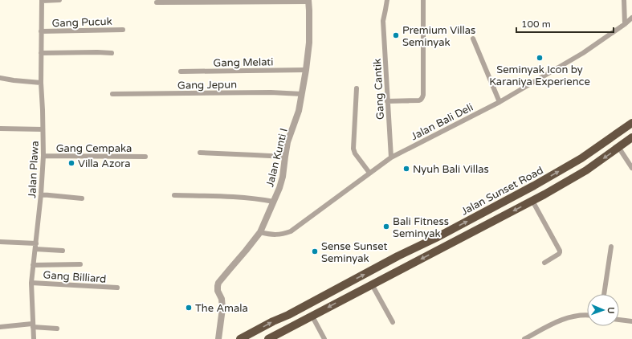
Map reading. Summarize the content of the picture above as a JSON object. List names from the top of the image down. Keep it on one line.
{"streets":{"highway":["Jalan Sunset Road"],"street":["Gang Pucuk","Gang Melati","Gang Jepun","Gang Cantik","Jalan Bali Deli","Gang Cempaka","Jalan Kunti I","Jalan Plawa","Gang Billiard"]},"crossings":[["Gang Pucuk","Jalan Plawa"],["Gang Melati","Jalan Kunti I"],["Gang Jepun","Jalan Kunti I"],["Gang Cantik","Jalan Bali Deli"],["Jalan Bali Deli","Jalan Kunti I"],["Gang Cempaka","Jalan Plawa"],["Jalan Plawa","Gang Billiard"]],"places":["Premium Villas Seminyak","Seminyak Icon by Karaniya Experience","Villa Azora","Nyuh Bali Villas","Bali Fitness Seminyak","Sense Sunset Seminyak","The Amala"],"scale_bar":"100 m","north":"right"}
